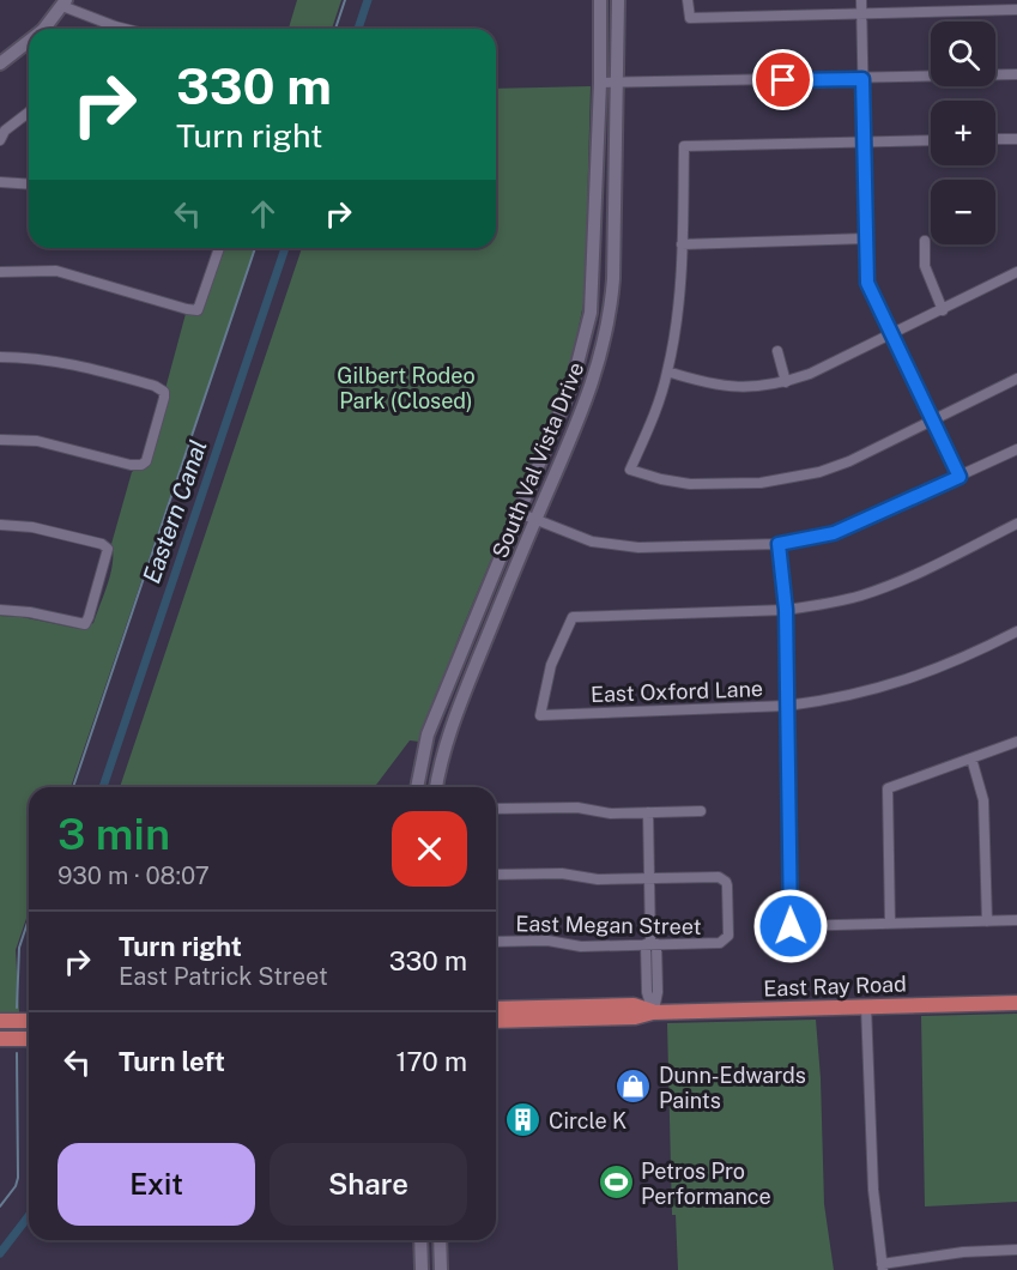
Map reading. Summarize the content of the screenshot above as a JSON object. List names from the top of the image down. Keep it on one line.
{"streets":{"main road":["South Val Vista Drive","East Ray Road"],"street":["East Oxford Lane","East Megan Street"]},"water":["Eastern Canal"],"parks":["Gilbert Rodeo Park (Closed)"],"places":{"shop":["Dunn-Edwards Paints"],"building":["Circle K"],"sports":["Petros Pro Performance"]},"page":{"map_buttons":["+","−"],"turn":["330 m","Turn right"],"heading":["3 min","930 m · 08:07"],"list":[{"name":"Turn right","note":"East Patrick Street","value":"330 m"},{"name":"Turn left","value":"170 m"}],"buttons":["Exit","Share"]}}
